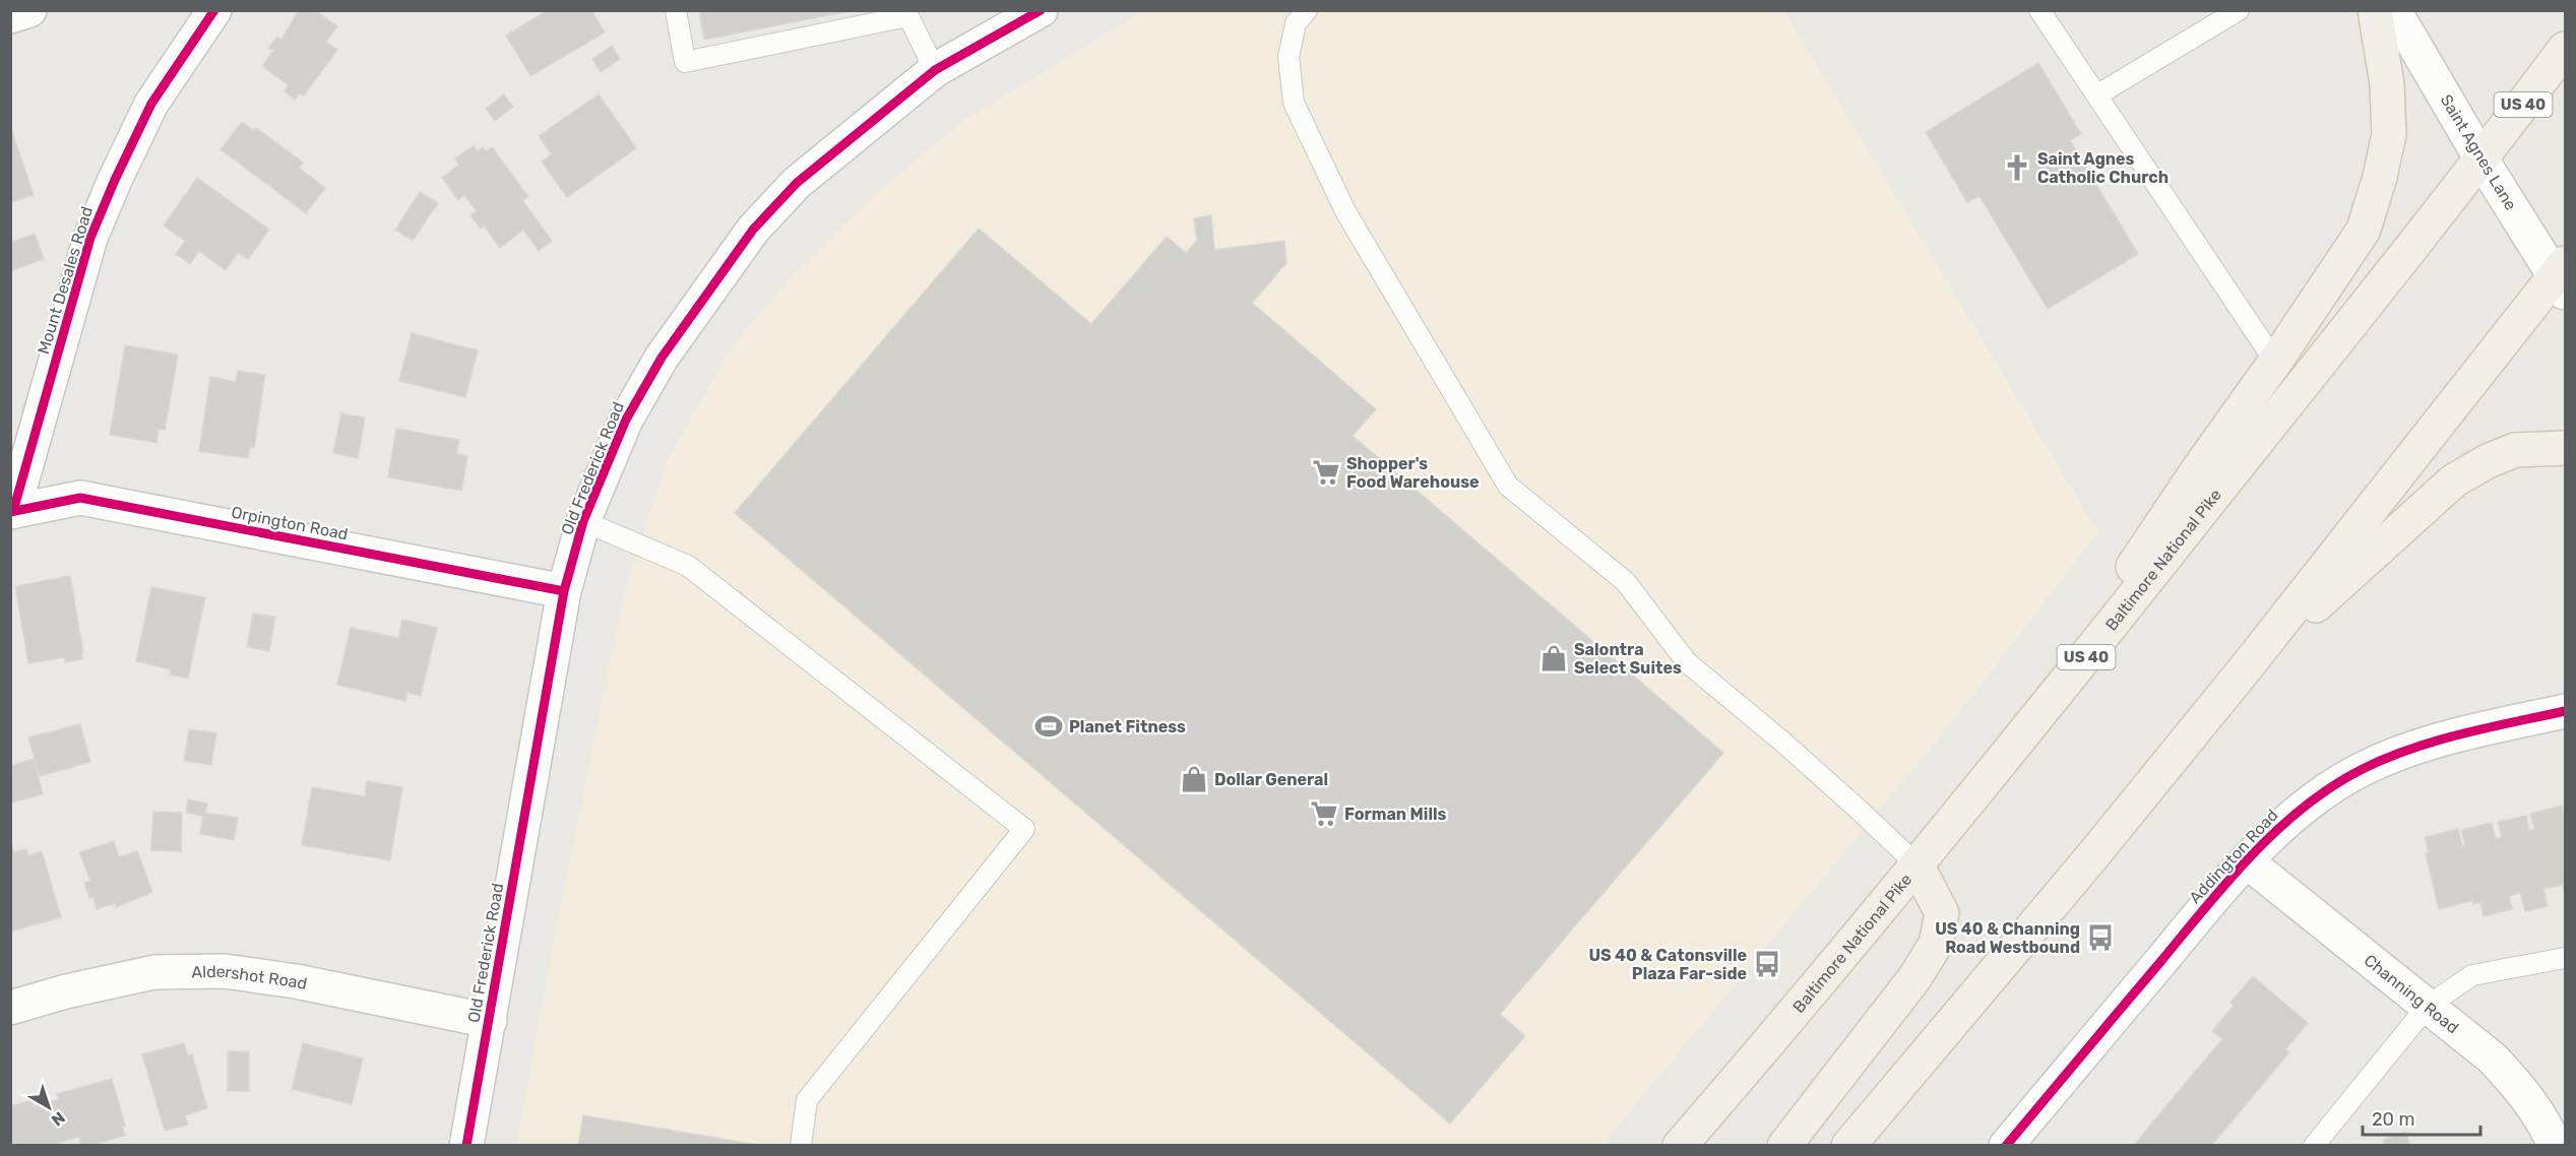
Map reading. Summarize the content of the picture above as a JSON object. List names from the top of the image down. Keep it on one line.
{"streets":{"main road":["US 40","Baltimore National Pike"],"street":["Saint Agnes Lane","Mount Desales Road","Old Frederick Road","Orpington Road","Addington Road","Aldershot Road","Channing Road"]},"crossings":[["Saint Agnes Lane","Baltimore National Pike"],["Mount Desales Road","Orpington Road"],["Old Frederick Road","Orpington Road"],["Old Frederick Road","Aldershot Road"],["Addington Road","Channing Road"]],"places":{"church":["Saint Agnes Catholic Church"],"supermarket":["Shopper's Food Warehouse","Forman Mills"],"shop":["Salontra Select Suites","Dollar General"],"sports":["Planet Fitness"],"bus stop":["US 40 & Channing Road Westbound","US 40 & Catonsville Plaza Far-side"]},"scale_bar":"20 m","north":"bottom right"}
